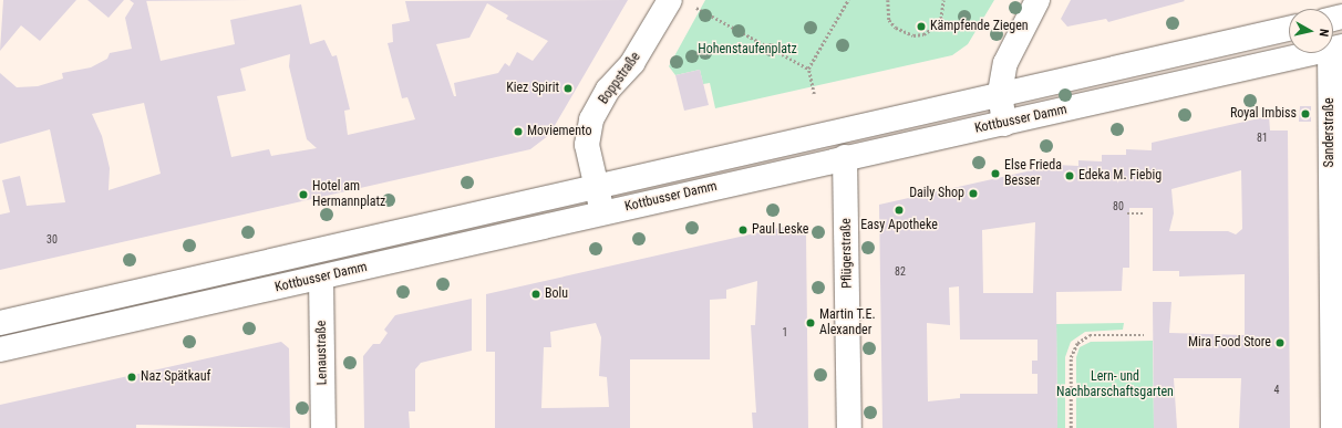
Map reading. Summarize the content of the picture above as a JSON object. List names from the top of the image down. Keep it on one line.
{"streets":{"main road":["Boppstraße","Kottbusser Damm","Sanderstraße","Pflügerstraße","Lenaustraße"]},"crossings":[["Boppstraße","Kottbusser Damm"],["Kottbusser Damm","Sanderstraße"],["Kottbusser Damm","Pflügerstraße"],["Kottbusser Damm","Lenaustraße"]],"parks":["Hohenstaufenplatz","Lern- und Nachbarschaftsgarten"],"places":["Kämpfende Ziegen","Kiez Spirit","Royal Imbiss","Moviemento","Else Frieda Besser","Edeka M. Fiebig","Daily Shop","Hotel am Hermannplatz","Easy Apotheke","Paul Leske","Bolu","Martin T.E. Alexander","Mira Food Store","Naz Spätkauf"],"house_numbers":["81","80","30","82","1","4"],"north":"right"}
